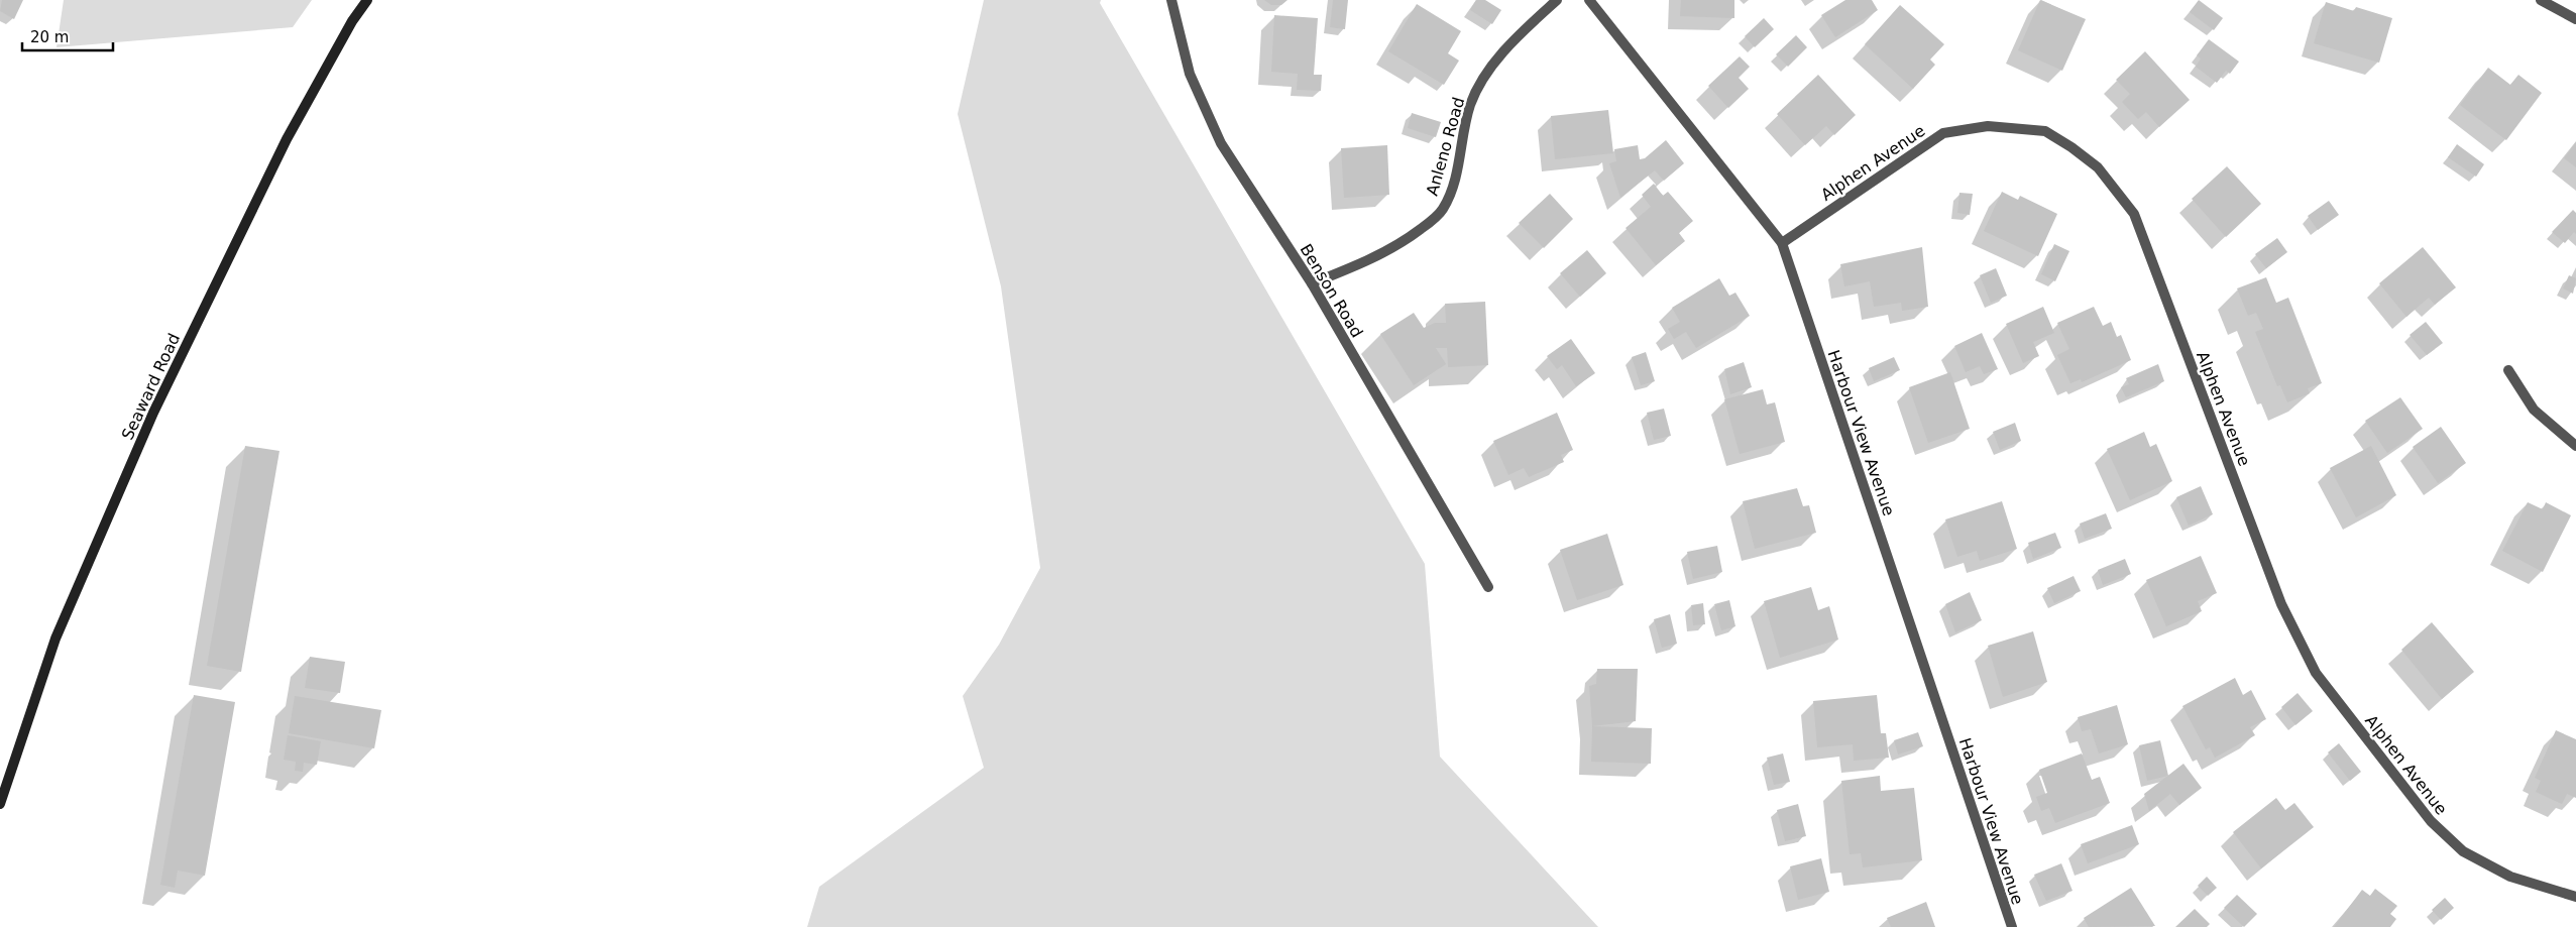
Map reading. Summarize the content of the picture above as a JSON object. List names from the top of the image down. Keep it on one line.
{"streets":{"street":["Anleno Road","Alphen Avenue","Benson Road","Seaward Road","Harbour View Avenue"]},"crossings":[["Anleno Road","Benson Road"],["Alphen Avenue","Harbour View Avenue"]],"scale_bar":"20 m"}
